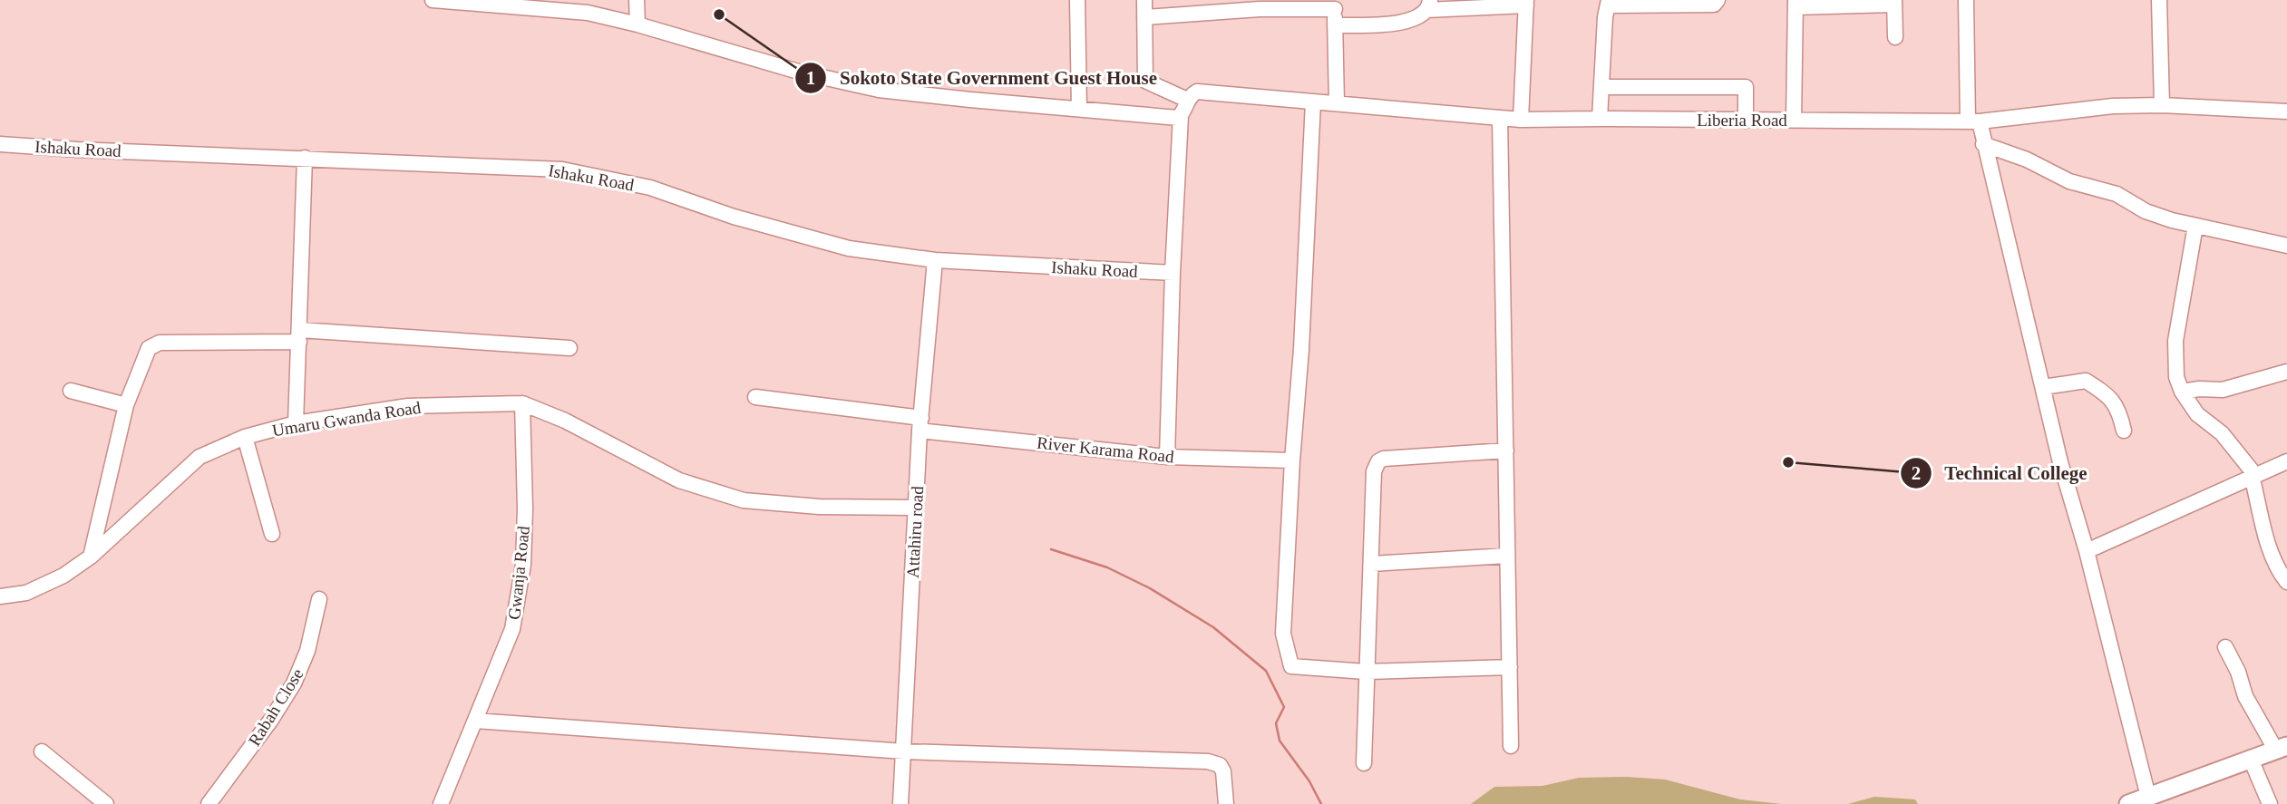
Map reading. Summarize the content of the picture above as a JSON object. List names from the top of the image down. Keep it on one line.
{"streets":{"street":["Liberia Road","Ishaku Road","Umaru Gwanda Road","River Karama Road","Attahiru road","Gwanja Road","Rabah Close"]},"crossings":[["Ishaku Road","Attahiru road"],["Umaru Gwanda Road","Attahiru road"],["Umaru Gwanda Road","Gwanja Road"],["River Karama Road","Attahiru road"]],"places":["Sokoto State Government Guest House","Technical College"]}
